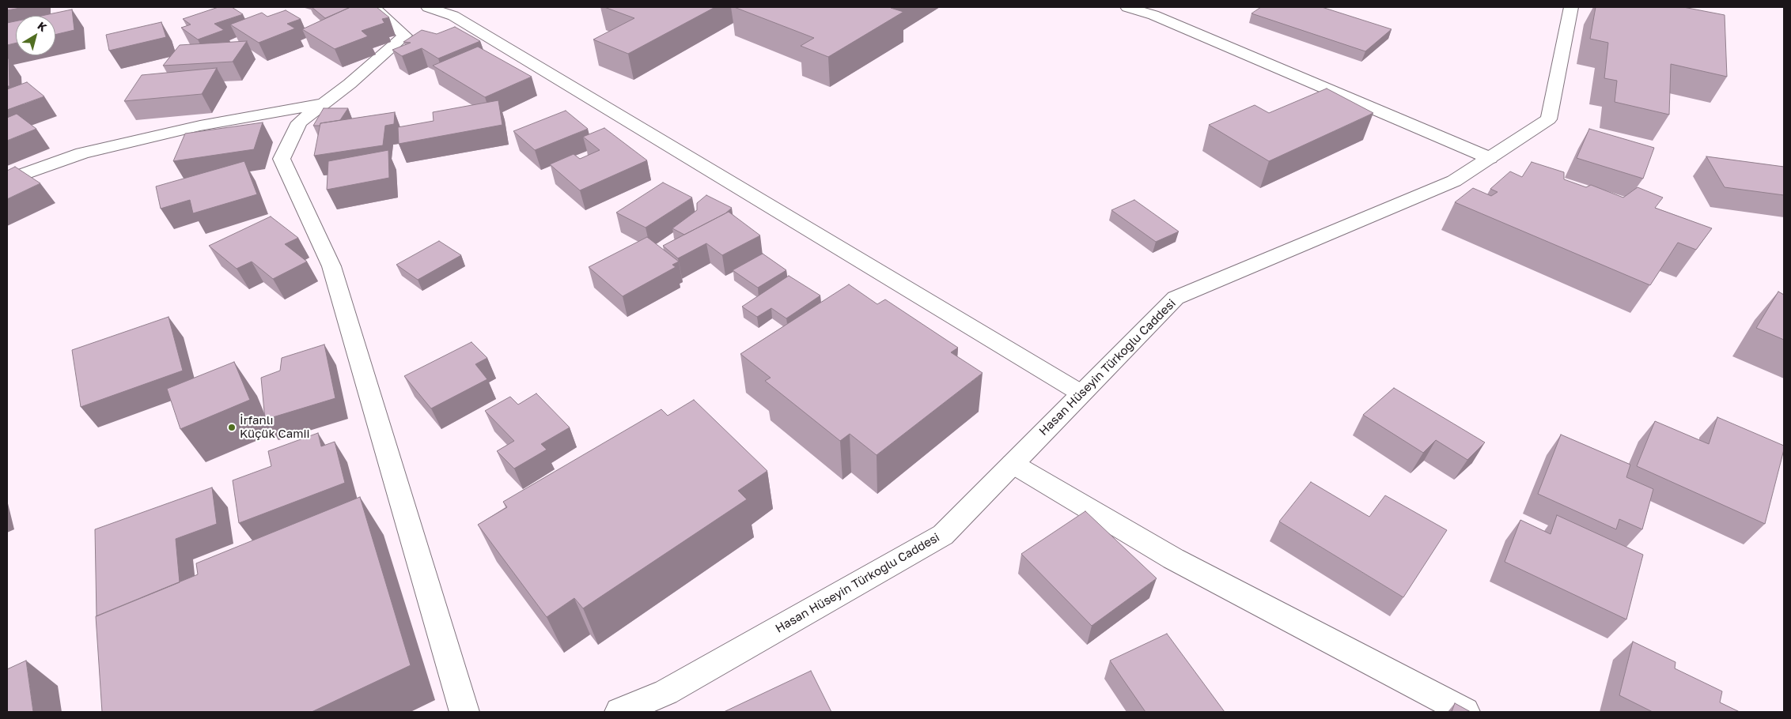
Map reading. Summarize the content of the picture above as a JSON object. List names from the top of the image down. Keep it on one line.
{"streets":{"street":["Hasan Hüseyin Türkoğlu Caddesi"]},"places":["İrfanlı Küçük Camii"],"north":"top right"}
